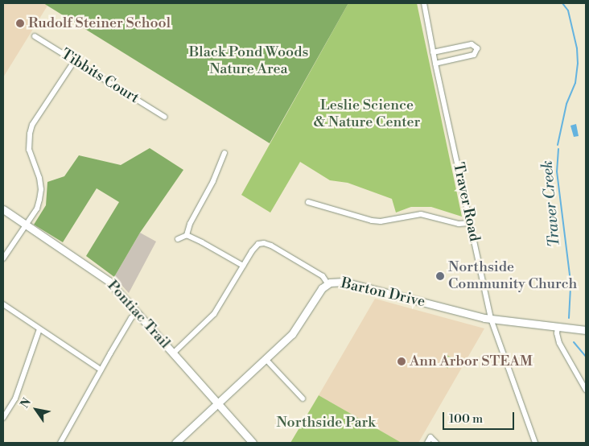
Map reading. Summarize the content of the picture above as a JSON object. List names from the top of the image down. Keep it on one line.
{"streets":{"main road":["Barton Drive","Pontiac Trail"],"street":["Tibbits Court","Traver Road"]},"crossings":[["Traver Road","Barton Drive"],["Barton Drive","Pontiac Trail"]],"water":["Traver Creek"],"parks":["Black Pond Woods Nature Area","Leslie Science & Nature Center","Northside Park"],"places":["Rudolf Steiner School","Northside Community Church","Ann Arbor STEAM"],"scale_bar":"100 m","north":"top left"}
